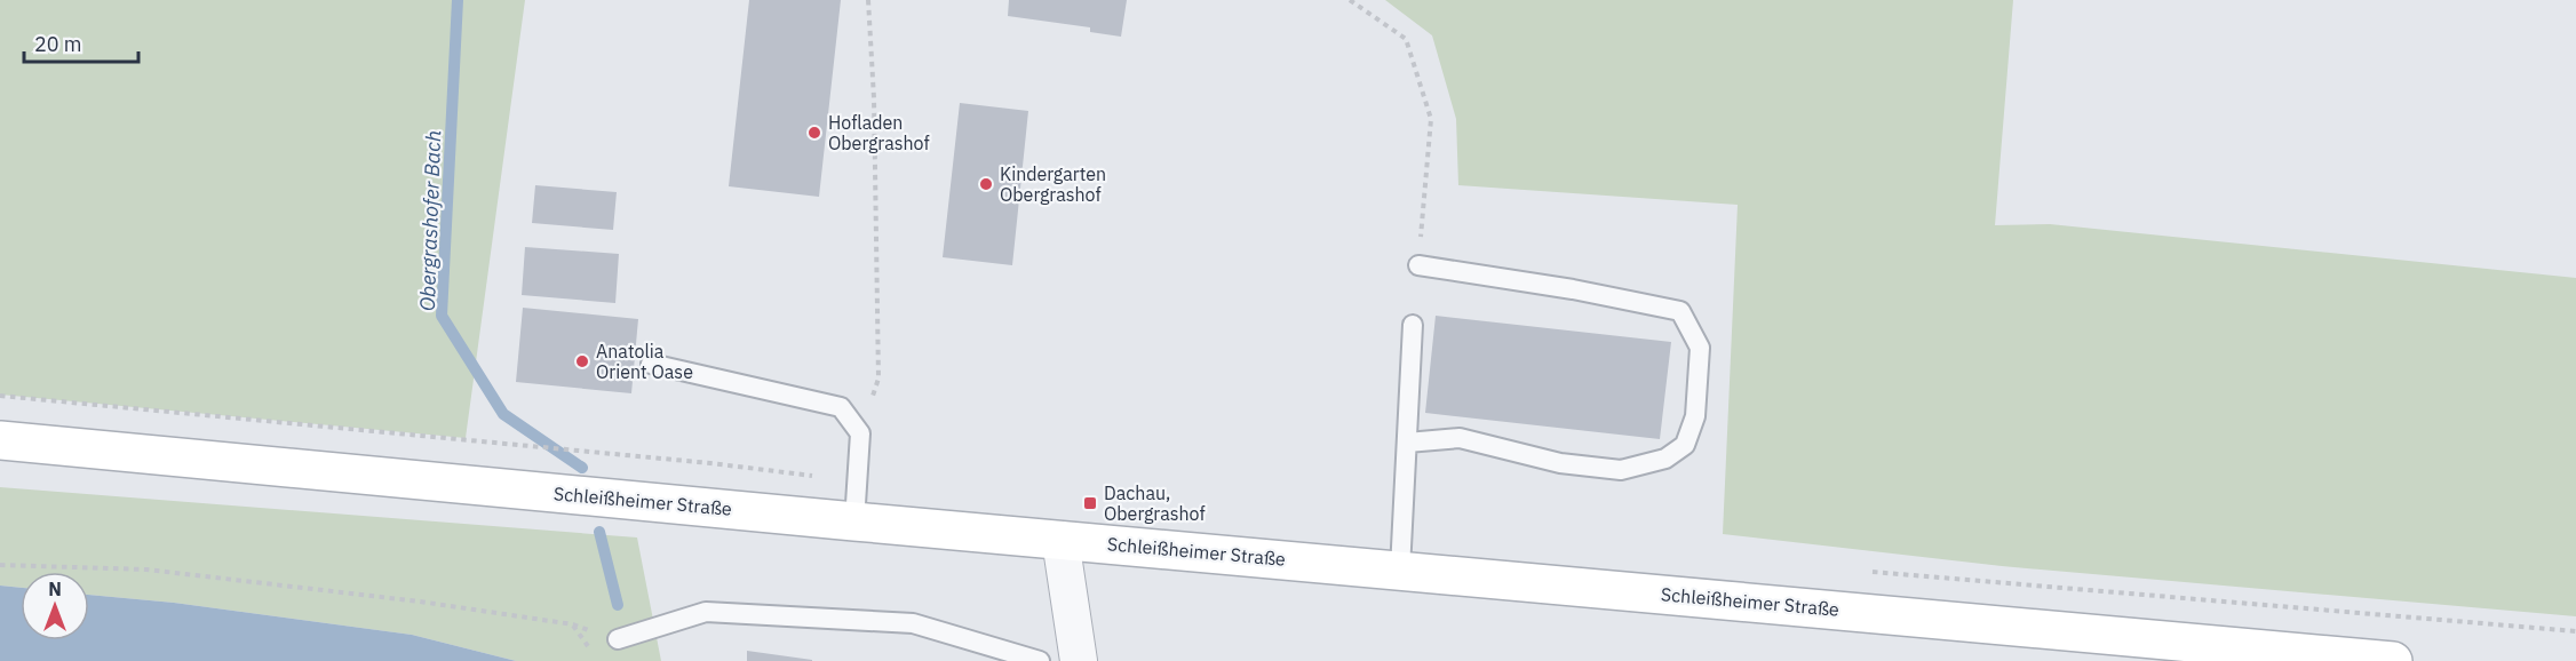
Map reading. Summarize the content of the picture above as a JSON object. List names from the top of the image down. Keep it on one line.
{"streets":{"main road":["Schleißheimer Straße"]},"water":["Obergrashofer Bach"],"places":{"other":["Hofladen Obergrashof","Kindergarten Obergrashof","Anatolia Orient Oase"],"transit":["Dachau, Obergrashof"]},"scale_bar":"20 m","north":"top"}
